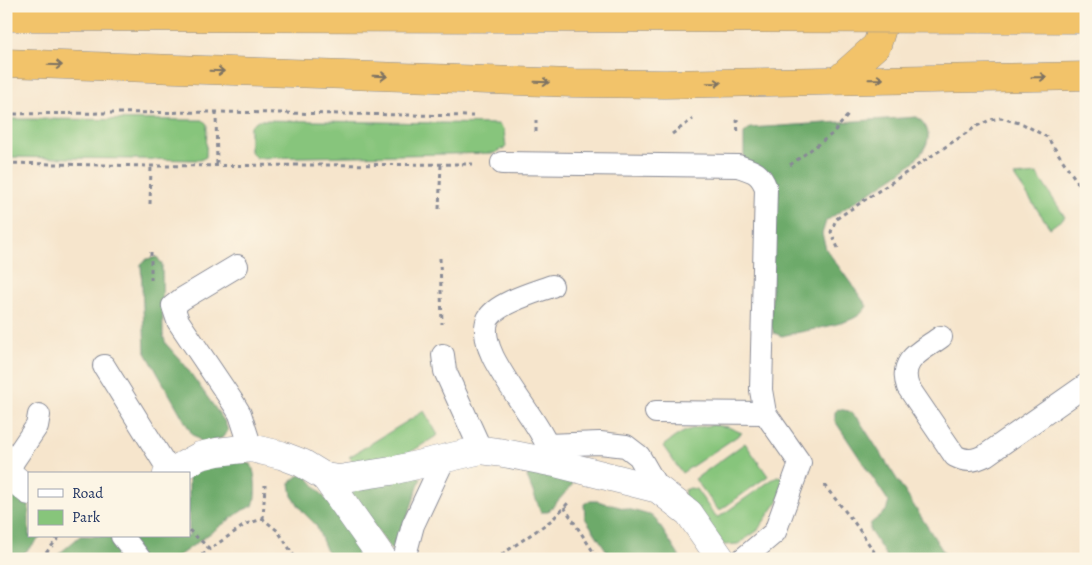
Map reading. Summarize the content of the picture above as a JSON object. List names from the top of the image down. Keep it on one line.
{"legend":["Road","Park"]}
